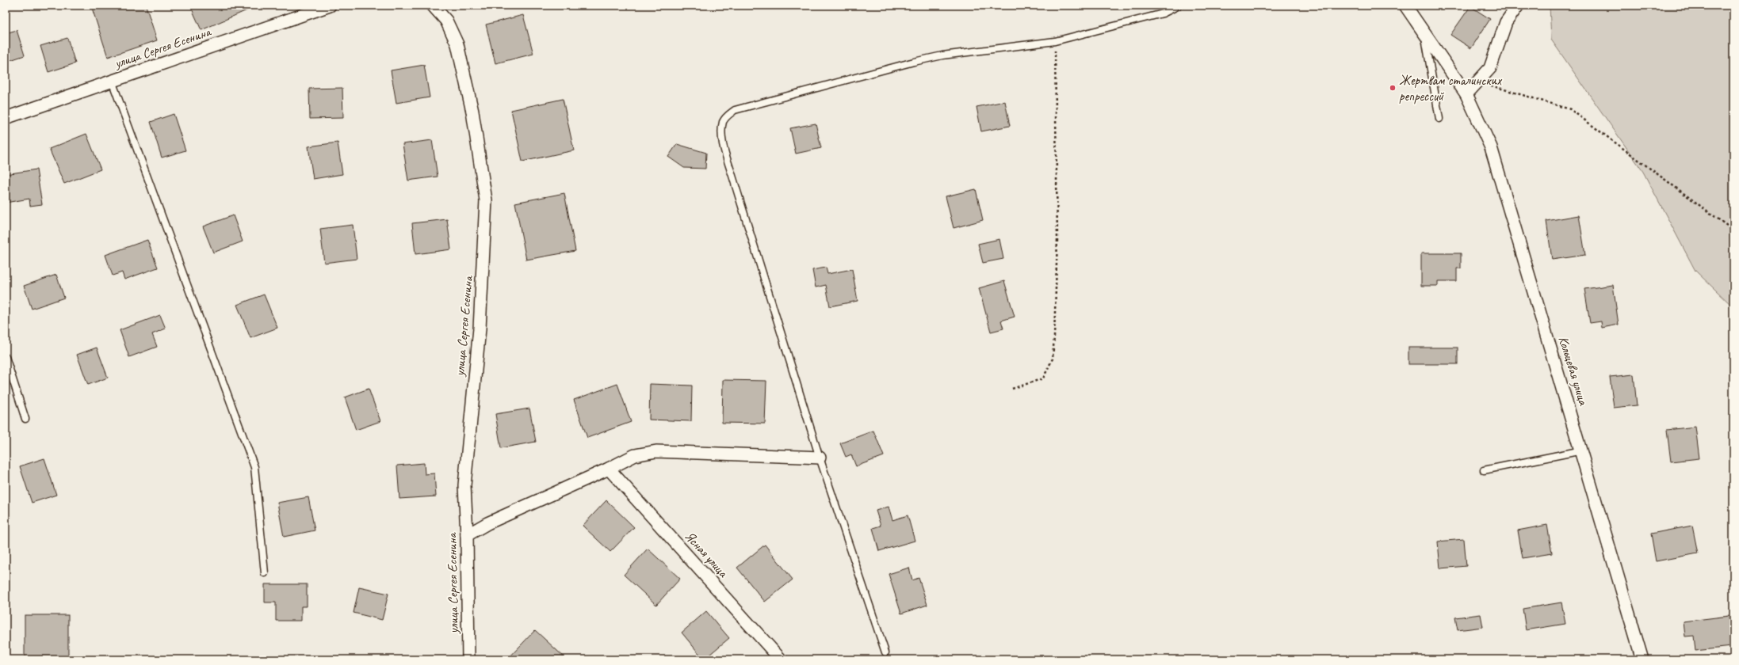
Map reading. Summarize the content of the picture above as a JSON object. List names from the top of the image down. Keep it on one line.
{"streets":{"street":["улица Сергея Есенина","Кольцевая улица","Ясная улица"]},"places":["Жертвам сталинских репрессий"]}
